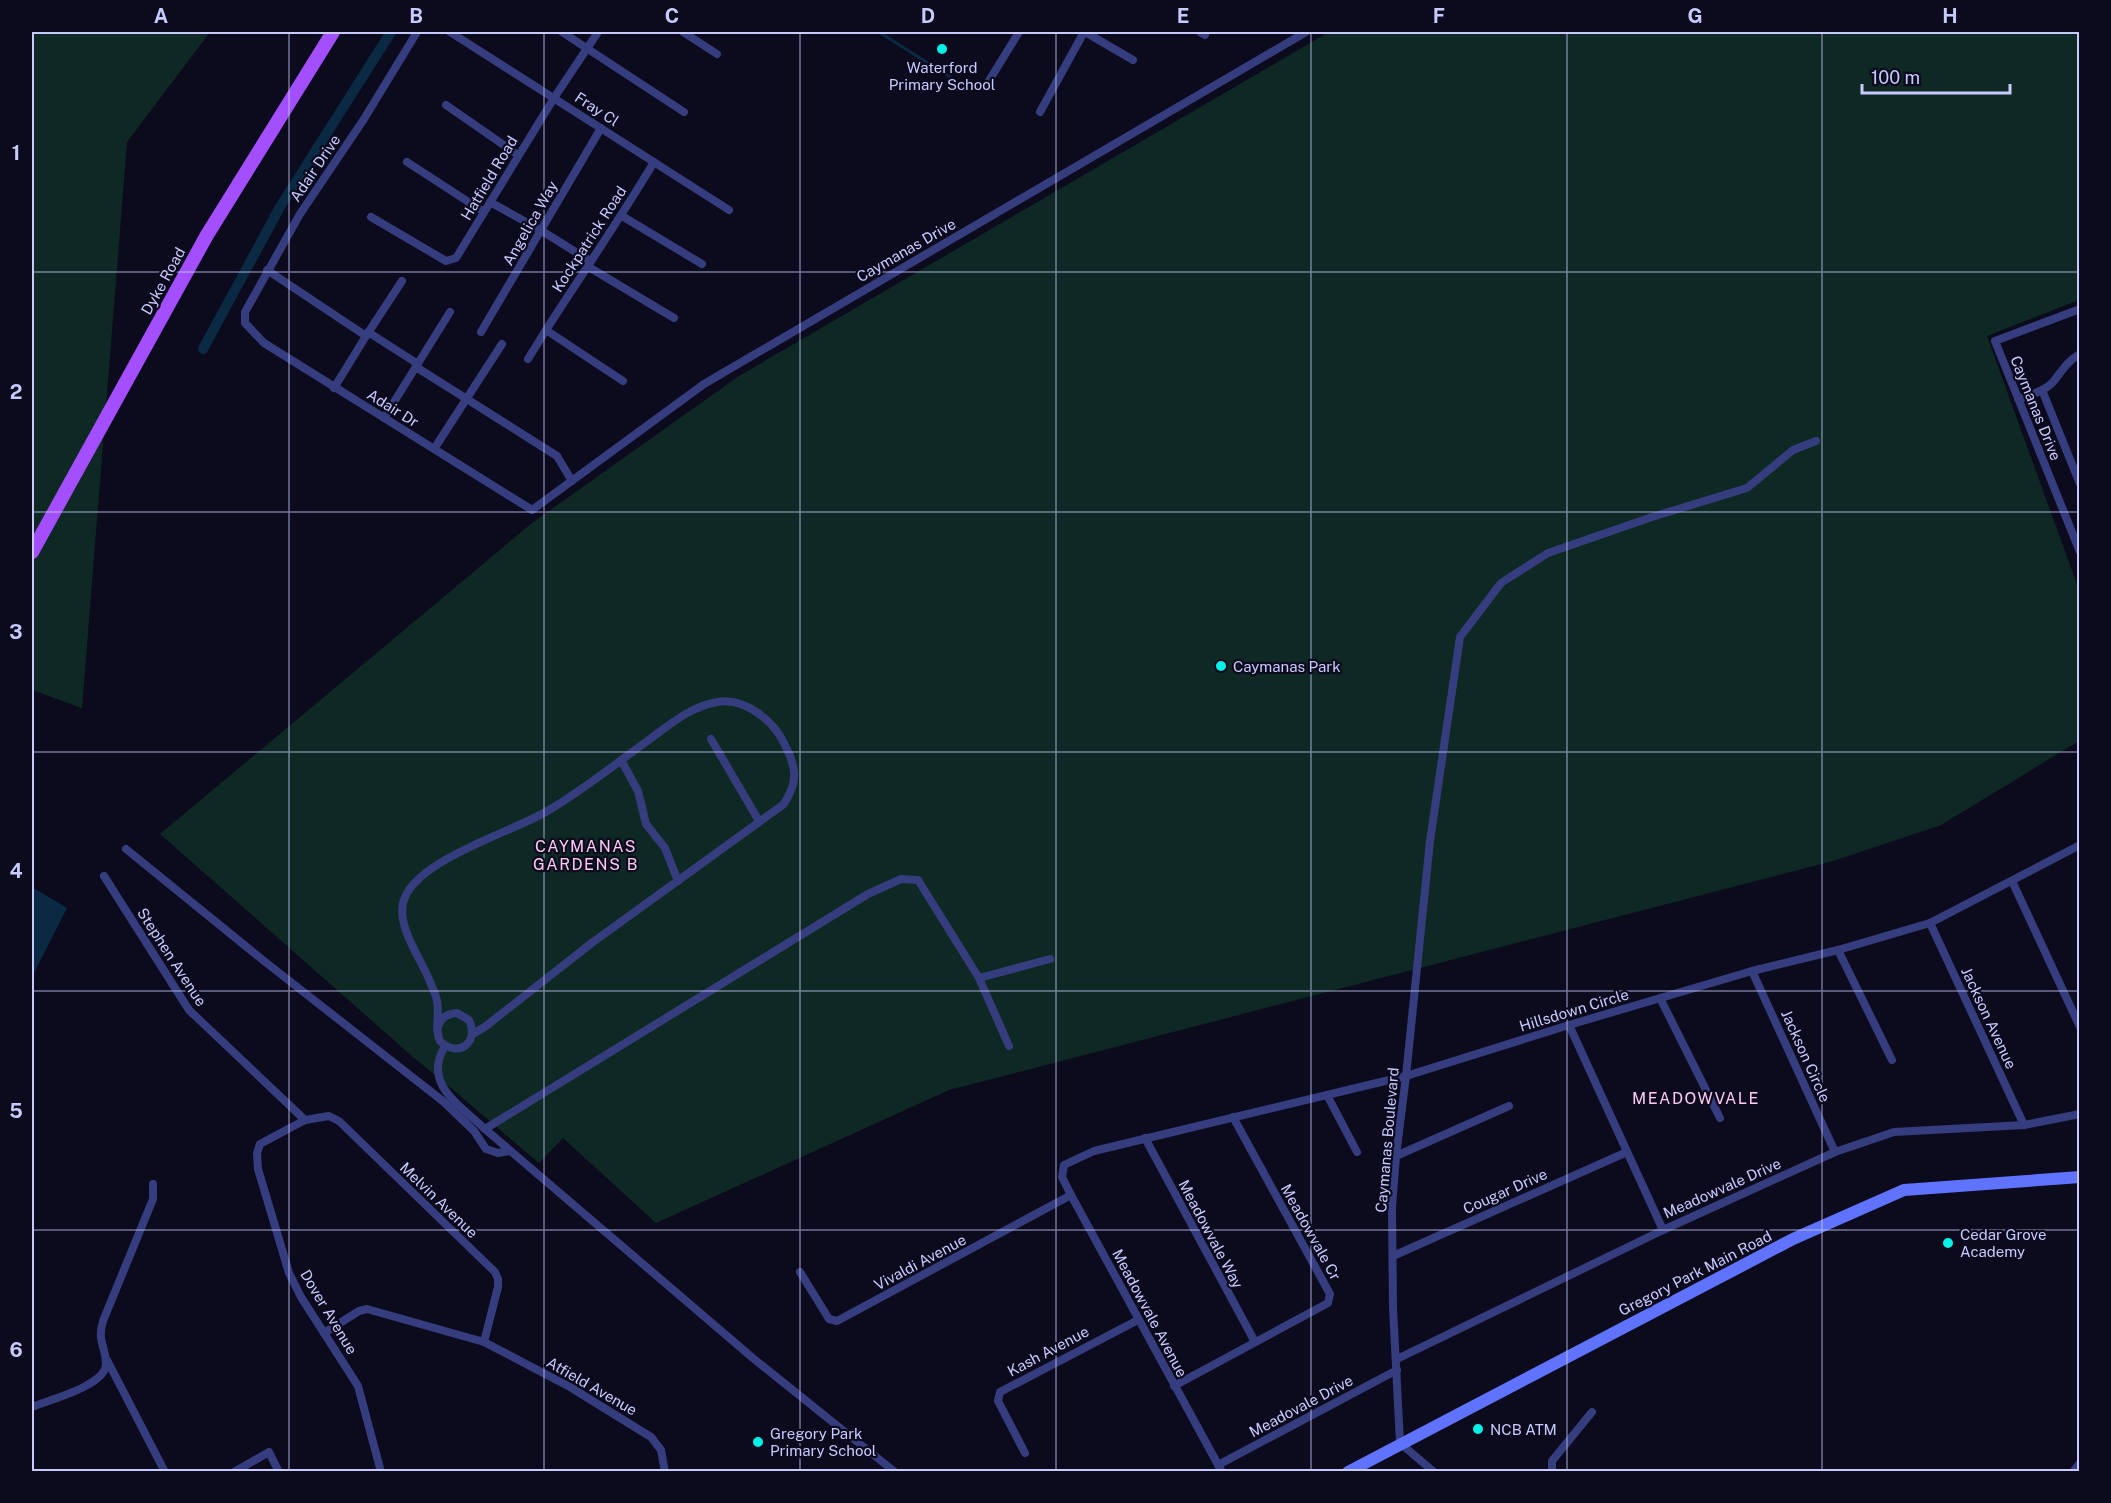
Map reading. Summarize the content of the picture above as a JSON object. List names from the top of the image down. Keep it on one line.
{"streets":{"main road":["Dyke Road"],"street":["Fray Cl","Adair Drive","Hatfield Road","Angelica Way","Kockpatrick Road","Caymanas Drive","Adair Dr","Stephen Avenue","Hillsdown Circle","Jackson Avenue","Jackson Circle","Caymanas Boulevard","Meadowvale Drive","Cougar Drive","Melvin Avenue","Meadowvale Cr","Meadowvale Way","Vivaldi Avenue","Gregory Park Main Road","Dover Avenue","Meadowvale Avenue","Kash Avenue","Atfield Avenue","Meadovale Drive"]},"crossings":[["Fray Cl","Hatfield Road"],["Fray Cl","Angelica Way"],["Fray Cl","Kockpatrick Road"],["Adair Drive","Adair Dr"],["Caymanas Drive","Adair Dr"],["Stephen Avenue","Melvin Avenue"],["Stephen Avenue","Dover Avenue"],["Hillsdown Circle","Jackson Avenue"],["Hillsdown Circle","Jackson Circle"],["Hillsdown Circle","Caymanas Boulevard"],["Hillsdown Circle","Meadowvale Cr"],["Hillsdown Circle","Meadowvale Way"],["Hillsdown Circle","Meadowvale Avenue"],["Jackson Avenue","Meadowvale Drive"],["Jackson Circle","Meadowvale Drive"],["Caymanas Boulevard","Meadowvale Drive"],["Caymanas Boulevard","Cougar Drive"],["Caymanas Boulevard","Gregory Park Main Road"],["Caymanas Boulevard","Meadovale Drive"],["Melvin Avenue","Dover Avenue"],["Melvin Avenue","Atfield Avenue"],["Meadowvale Cr","Meadowvale Way"],["Meadowvale Cr","Meadowvale Avenue"],["Vivaldi Avenue","Meadowvale Avenue"],["Dover Avenue","Atfield Avenue"],["Meadowvale Avenue","Kash Avenue"],["Meadowvale Avenue","Meadovale Drive"]],"districts":["CAYMANAS GARDENS B","MEADOWVALE"],"places":["Waterford Primary School","Caymanas Park","Cedar Grove Academy","NCB ATM","Gregory Park Primary School"],"scale_bar":"100 m","grid":{"columns":["A","B","C","D","E","F","G","H"],"rows":["1","2","3","4","5","6"]}}
